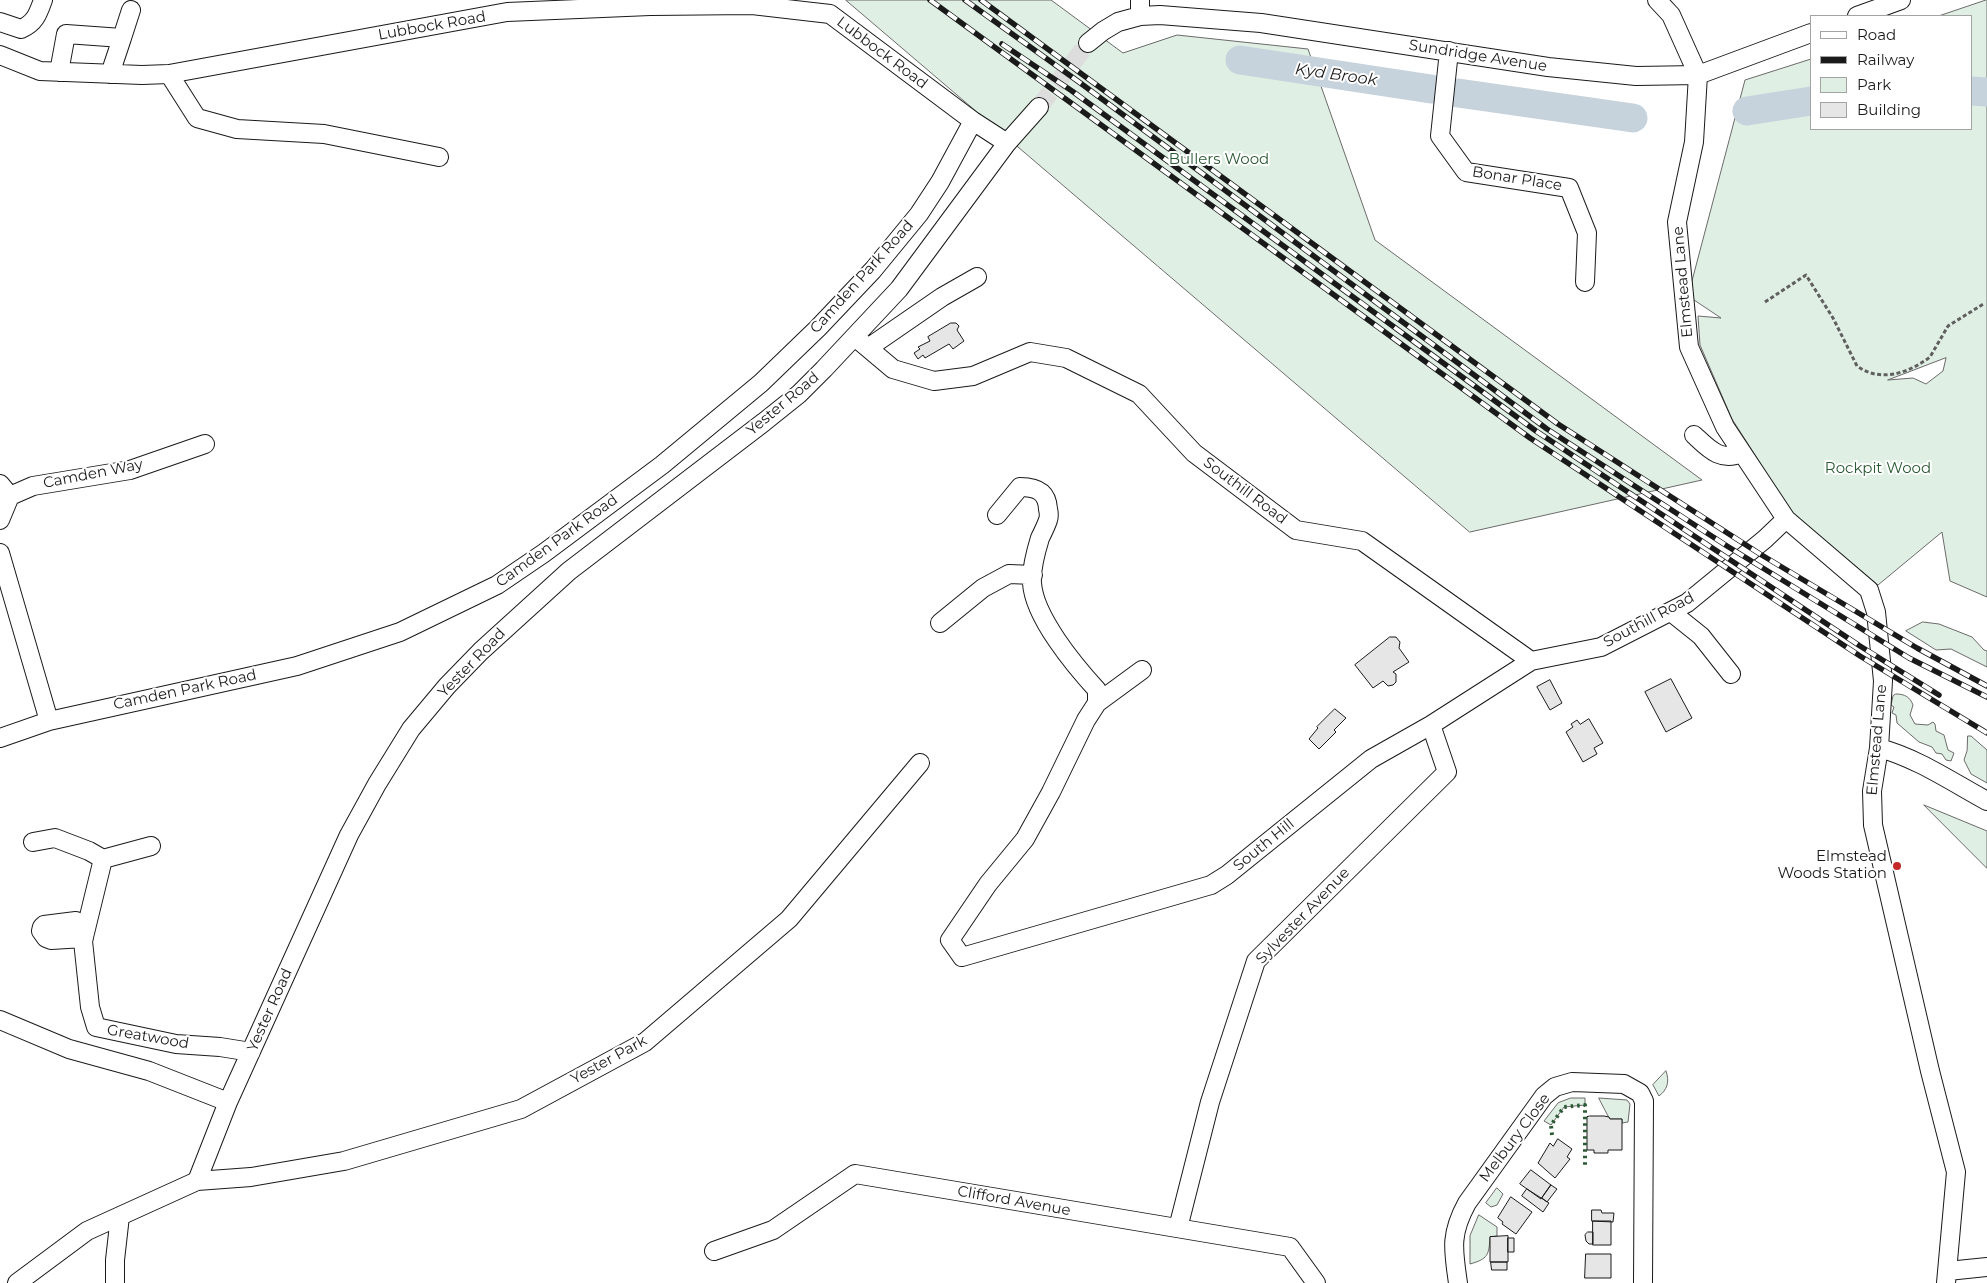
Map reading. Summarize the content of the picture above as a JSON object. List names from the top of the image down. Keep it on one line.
{"streets":{"street":["Lubbock Road","Sundridge Avenue","Bonar Place","Camden Park Road","Elmstead Lane","Yester Road","Camden Way","Southill Road","South Hill","Sylvester Avenue","Greatwood","Yester Park","Melbury Close","Clifford Avenue"]},"crossings":[["Lubbock Road","Camden Park Road"],["Lubbock Road","Yester Road"],["Sundridge Avenue","Bonar Place"],["Sundridge Avenue","Elmstead Lane"],["Elmstead Lane","Southill Road"],["Yester Road","Southill Road"],["Yester Road","Greatwood"],["Yester Road","Yester Park"],["Southill Road","South Hill"],["South Hill","Sylvester Avenue"],["Sylvester Avenue","Clifford Avenue"]],"water":["Kyd Brook"],"parks":["Bullers Wood","Rockpit Wood"],"places":["Elmstead Woods Station"],"legend":["Road","Railway","Park","Building"]}
